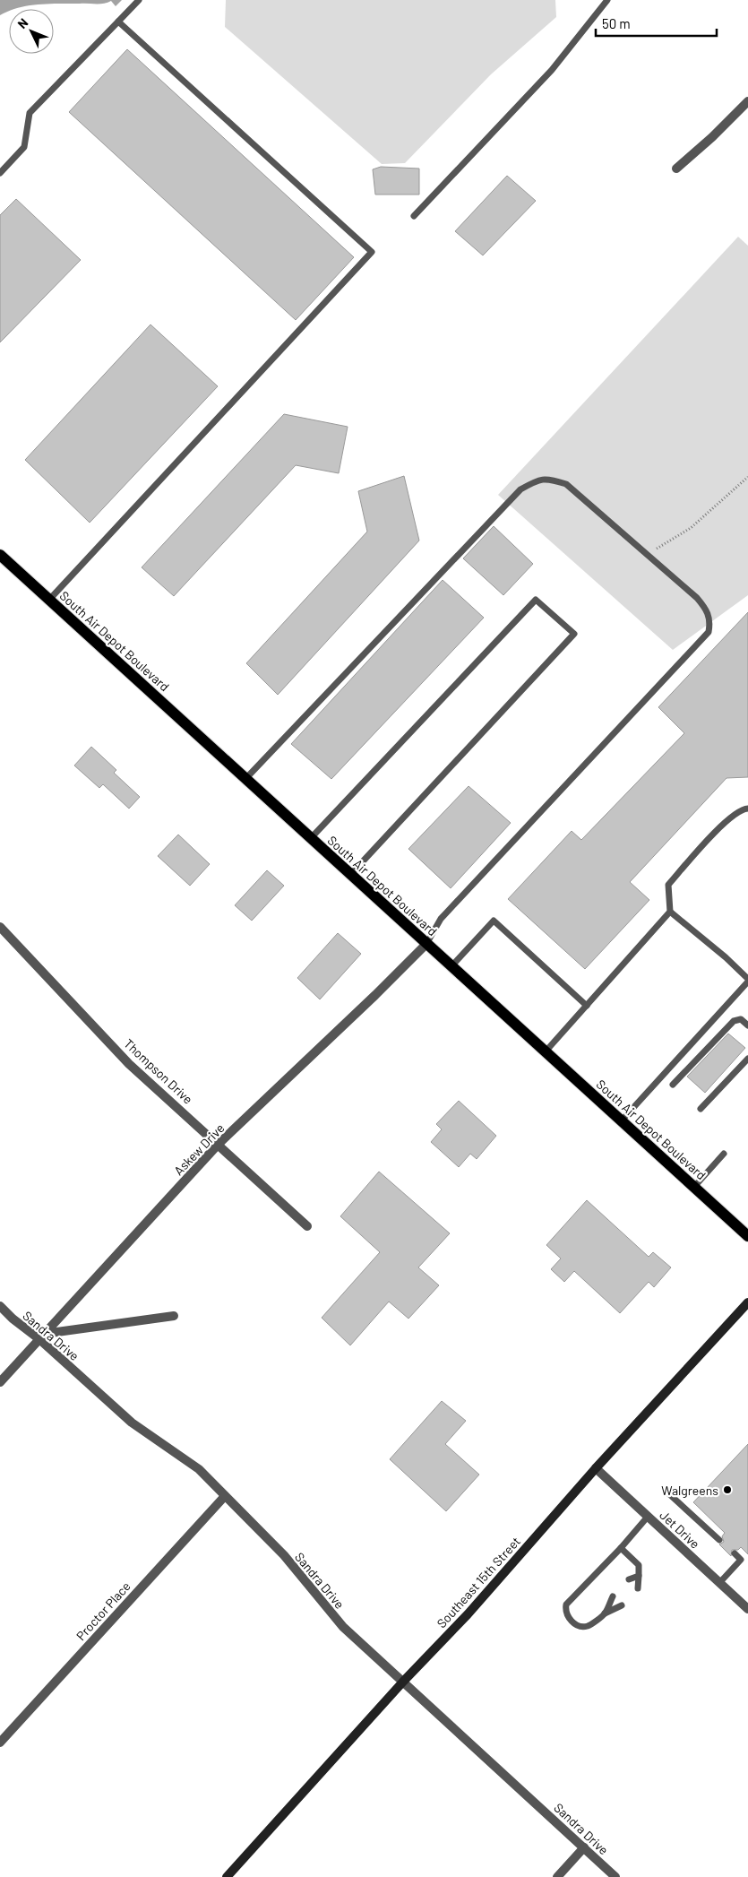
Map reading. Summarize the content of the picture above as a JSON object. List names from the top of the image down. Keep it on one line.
{"streets":{"main road":["South Air Depot Boulevard","Southeast 15th Street"],"street":["Thompson Drive","Askew Drive","Sandra Drive","Jet Drive","Proctor Place"]},"crossings":[["South Air Depot Boulevard","Askew Drive"],["Thompson Drive","Askew Drive"],["Askew Drive","Sandra Drive"],["Sandra Drive","Southeast 15th Street"],["Sandra Drive","Proctor Place"],["Jet Drive","Southeast 15th Street"]],"places":["Walgreens"],"scale_bar":"50 m","north":"top left"}
